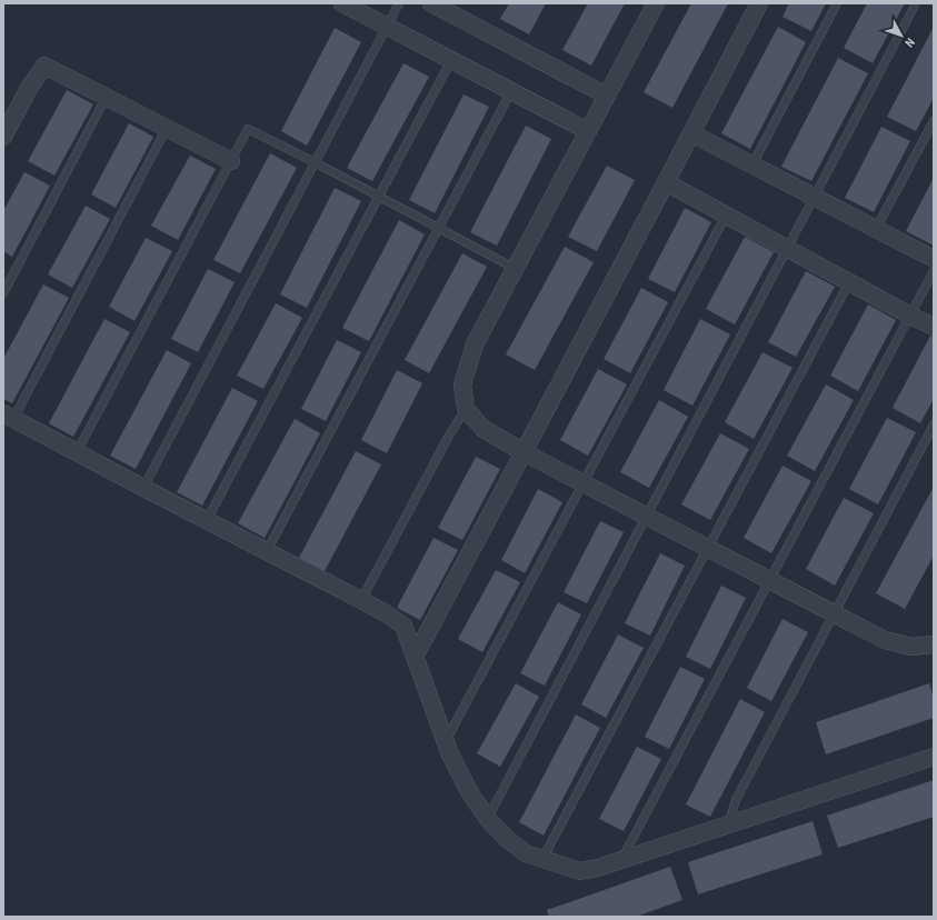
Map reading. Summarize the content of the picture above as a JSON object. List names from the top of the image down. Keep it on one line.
{"north":"bottom right"}
